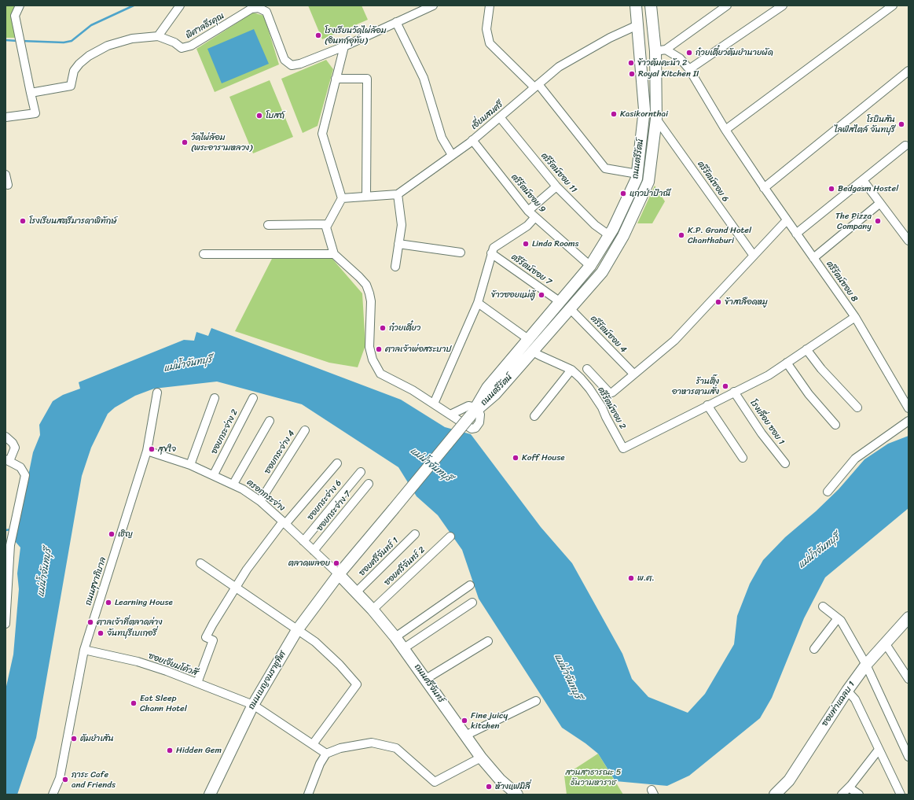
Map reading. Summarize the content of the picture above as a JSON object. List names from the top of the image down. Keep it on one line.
{"streets":{"main road":["ถนนตรีรัตน์","ถนนเบญจมราชูทิศ","ถนนศรีจันทร์","ซอยท่าแฉลบ 1"],"street":["พิศาลธีรคุณ","เอี่ยมสมศรี","ตรีรัตน์ซอย 11","ตรีรัตน์ซอย 6","ตรีรัตน์ซอย 9","ตรีรัตน์ซอย 7","ตรีรัตน์ซอย 8","ตรีรัตน์ซอย 4","ตรีรัตน์ซอย 2","โรงเลื่อย ซอย 1","ซอยกระจ่าง 2","ซอยกระจ่าง 4","ตรอกกระจ่าง","ซอยกระจ่าง 6","ซอยกระจ่าง 7","ซอยศรีจันทร์ 1","ซอยศรีจันทร์ 2","ถนนสุขาภิบาล","ซอยเจียมโค้วสี"]},"crossings":[["เอี่ยมสมศรี","ถนนตรีรัตน์"],["เอี่ยมสมศรี","ตรีรัตน์ซอย 11"],["เอี่ยมสมศรี","ตรีรัตน์ซอย 9"],["ถนนตรีรัตน์","ตรีรัตน์ซอย 11"],["ถนนตรีรัตน์","ตรีรัตน์ซอย 6"],["ถนนตรีรัตน์","ตรีรัตน์ซอย 9"],["ถนนตรีรัตน์","ตรีรัตน์ซอย 7"],["ถนนตรีรัตน์","ตรีรัตน์ซอย 8"],["ถนนตรีรัตน์","ตรีรัตน์ซอย 4"],["ถนนตรีรัตน์","ตรีรัตน์ซอย 2"],["ถนนตรีรัตน์","ตรอกกระจ่าง"],["ถนนตรีรัตน์","ถนนเบญจมราชูทิศ"],["ถนนตรีรัตน์","ถนนศรีจันทร์"],["ซอยกระจ่าง 2","ตรอกกระจ่าง"],["ซอยกระจ่าง 4","ตรอกกระจ่าง"],["ตรอกกระจ่าง","ซอยกระจ่าง 6"],["ตรอกกระจ่าง","ซอยกระจ่าง 7"],["ตรอกกระจ่าง","ถนนสุขาภิบาล"],["ตรอกกระจ่าง","ถนนเบญจมราชูทิศ"],["ตรอกกระจ่าง","ถนนศรีจันทร์"],["ซอยศรีจันทร์ 1","ถนนศรีจันทร์"],["ซอยศรีจันทร์ 2","ถนนศรีจันทร์"],["ถนนสุขาภิบาล","ซอยเจียมโค้วสี"],["ซอยเจียมโค้วสี","ถนนเบญจมราชูทิศ"],["ถนนเบญจมราชูทิศ","ถนนศรีจันทร์"]],"water":["แม่น้ำจันทบุรี"],"parks":["สวนสาธารณะ 5 ธันวามหาราช"],"places":["โรงเรียนวัดไผ่ล้อม (อินทก์อุทัย)","ก๋วยเตี๋ยวต้มยำนายผัด","ข้าวต้มคะน้า 2","Royal Kitchen II","Kasikornthai","โบสถ์","โรบินสัน ไลฟ์สไตล์ จันทบุรี","วัดไผ่ล้อม (พระอารามหลวง)","Bedgasm Hostel","แกวป่าป้าณี","โรงเรียนสตรีมารดาพิทักษ์","The Pizza Company","K.P. Grand Hotel Chanthaburi","Linda Rooms","ข้าวซอยแม่ตู้","ข้าสเลือดหมู","ก๋วยเตี๋ยว","ศาลเจ้าพ่อสระบาป","ร้านติ๊ง อาหารตามสั่ง","สุขใจ","Koff House","เชิญ","ตลาดพลอย","พ.ศ.","Learning House","ศาลเจ้าที่ตลาดล่าง","จันทบุรีเบเกอรี่","Eat Sleep Chann Hotel","Fine juicy kitchen","ต้มยำเส้น","Hidden Gem","ภาระ Cafe and Friends","ห้างแฟมิลี่"]}
